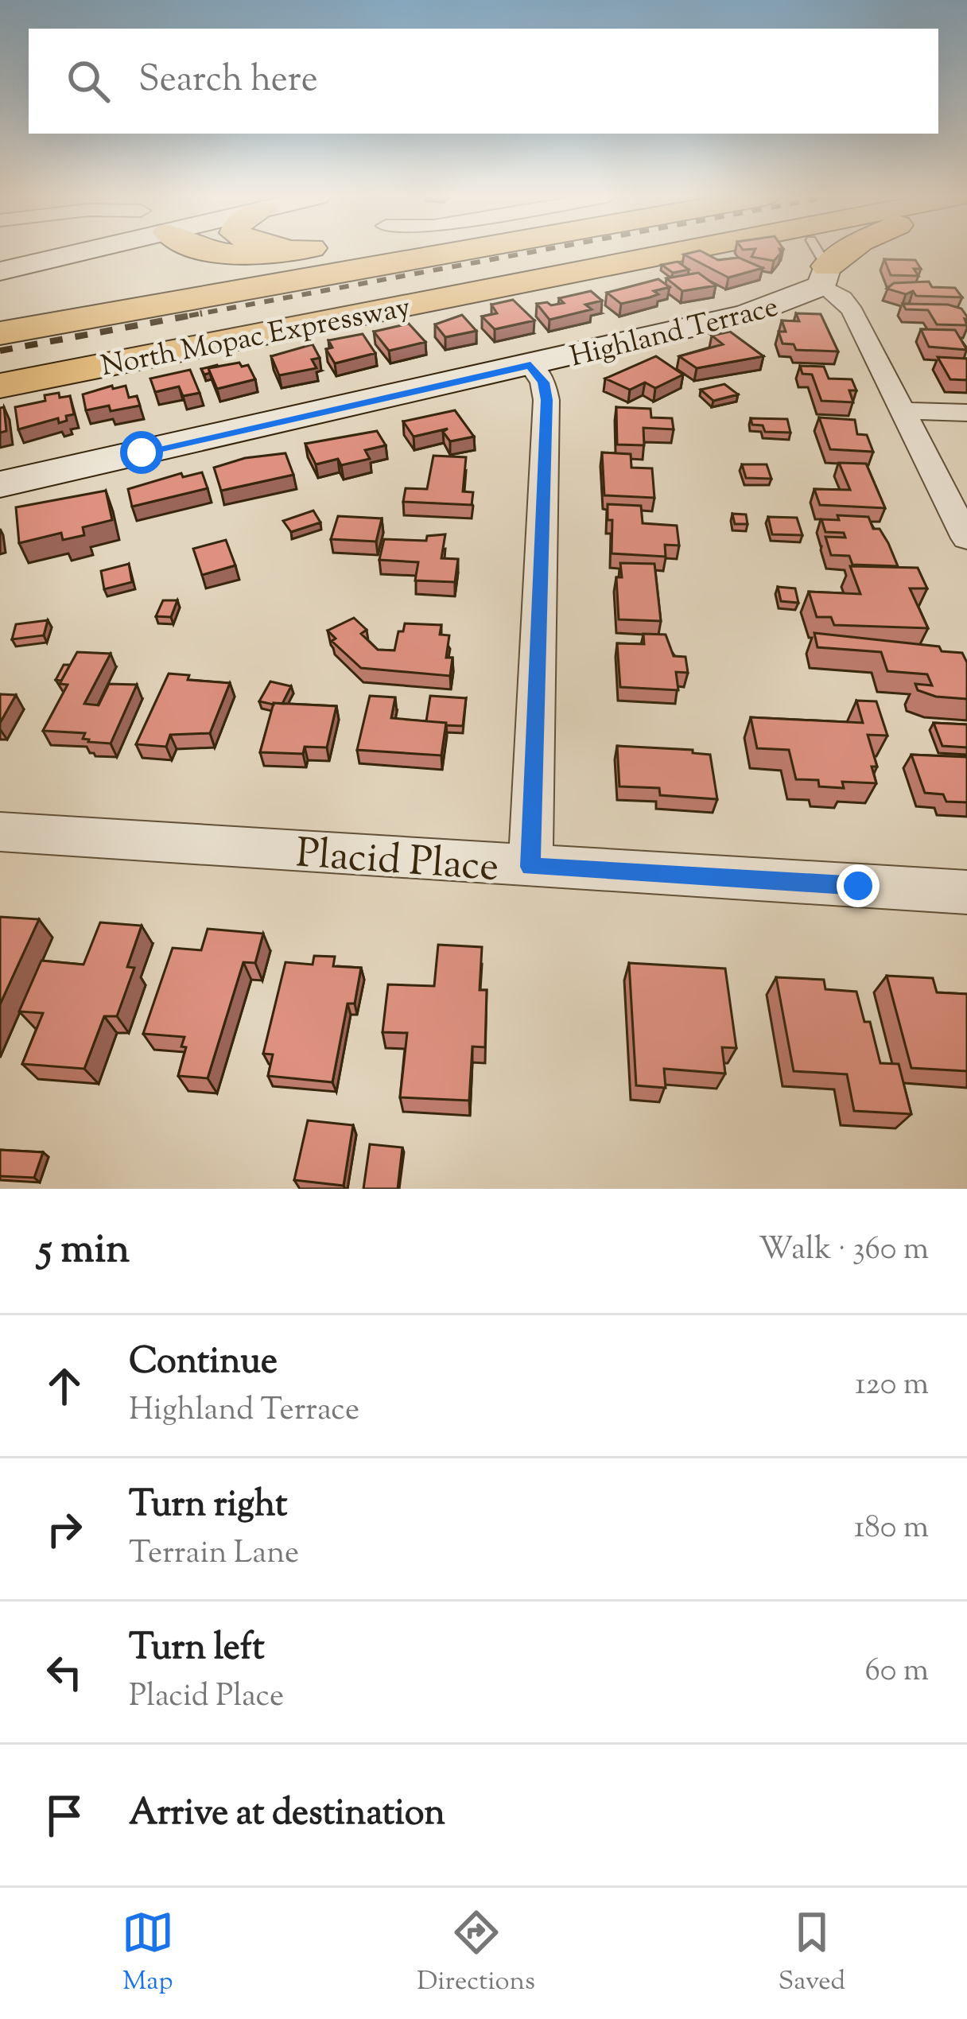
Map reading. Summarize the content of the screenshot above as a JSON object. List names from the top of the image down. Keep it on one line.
{"streets":{"highway":["North Mopac Expressway"],"main road":["Highland Terrace"],"street":["Placid Place"]},"page":{"search":"Search here","heading":["5 min","Walk · 360 m"],"list":[["Continue","Highland Terrace","120 m"],["Turn right","Terrain Lane","180 m"],["Turn left","Placid Place","60 m"],"Arrive at destination"],"nav":["Map","Directions","Saved"]}}
